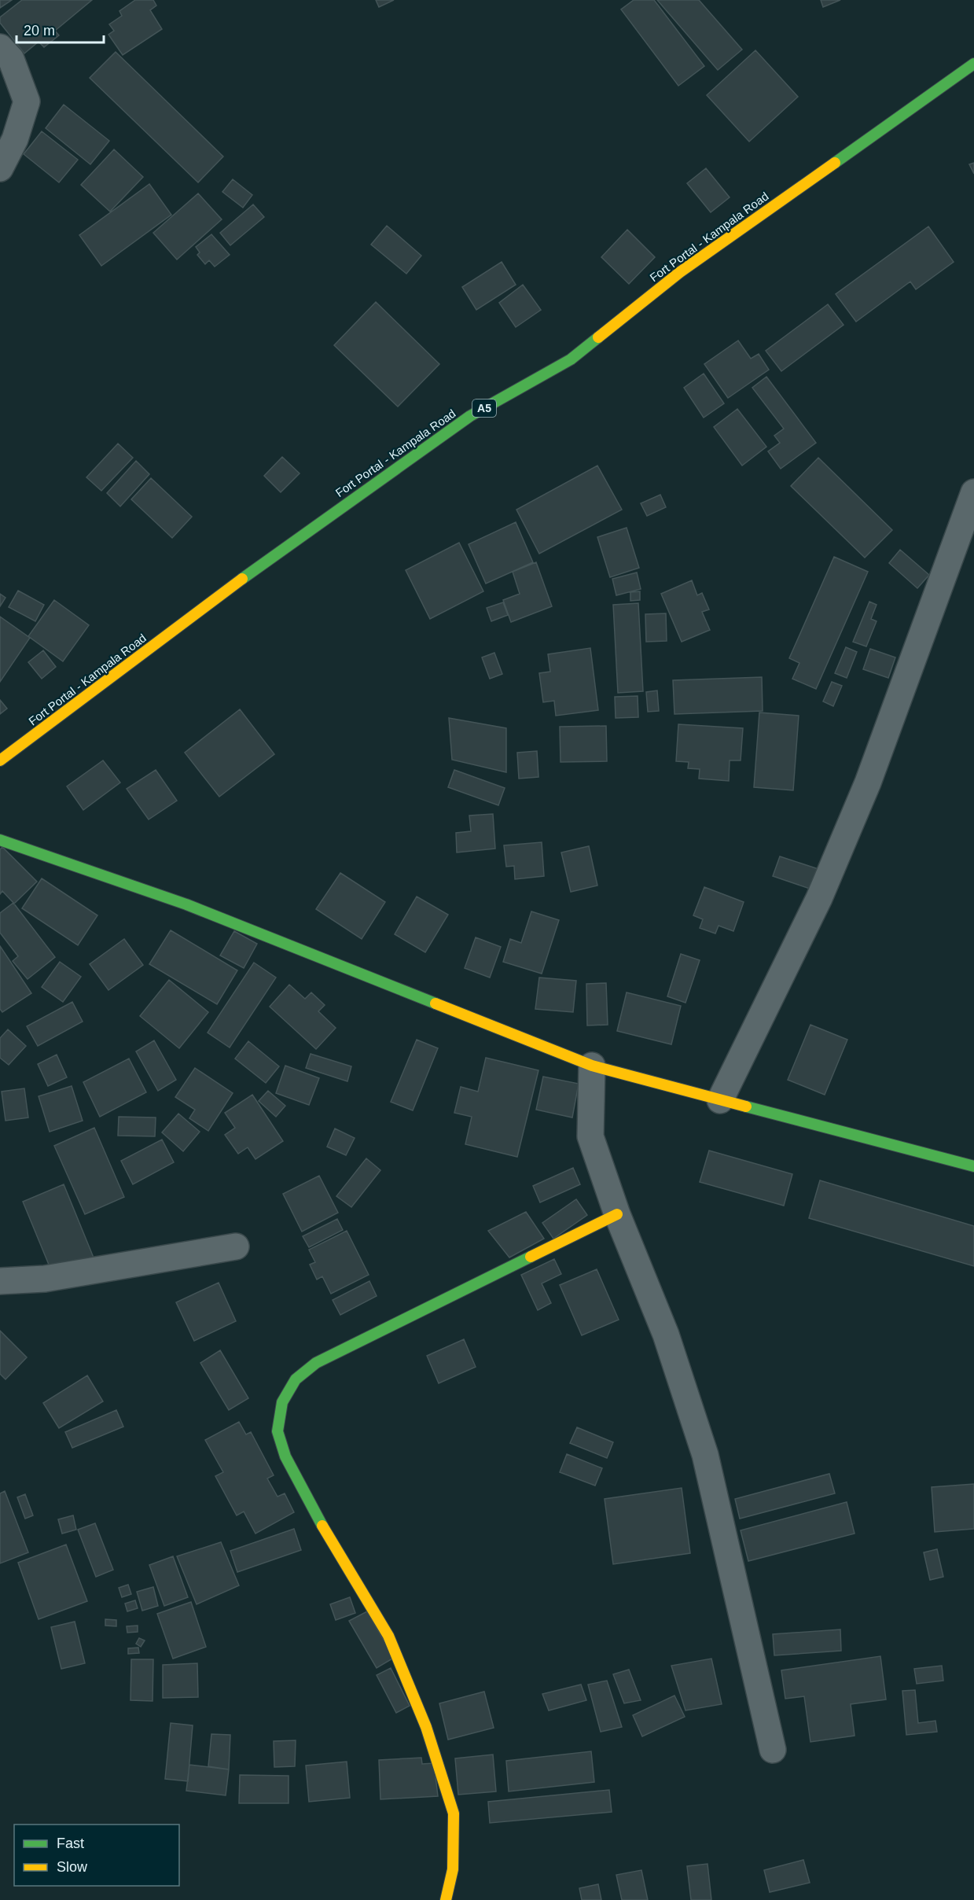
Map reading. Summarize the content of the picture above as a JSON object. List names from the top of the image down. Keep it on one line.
{"streets":{"street":["Fort Portal - Kampala Road","A5"]},"legend":["Fast","Slow"],"scale_bar":"20 m"}
